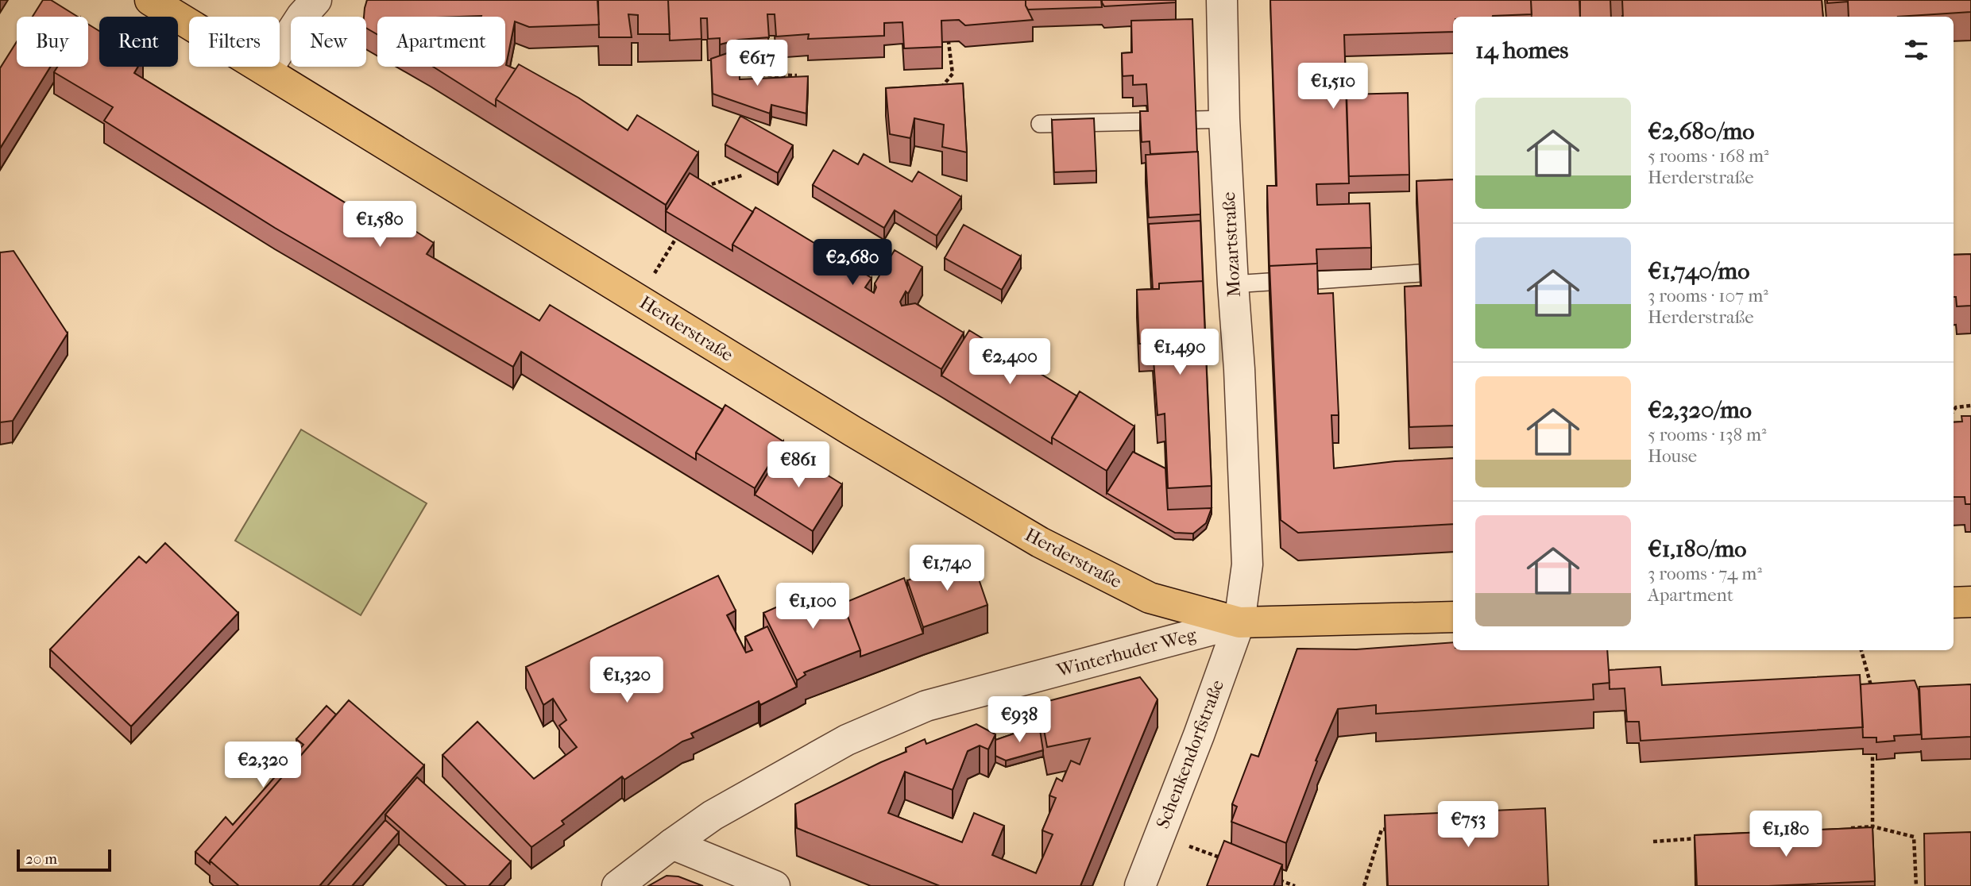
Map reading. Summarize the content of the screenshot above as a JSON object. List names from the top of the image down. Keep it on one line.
{"streets":{"main road":["Herderstraße","Winterhuder Weg"],"street":["Mozartstraße","Schenkendorfstraße"]},"crossings":[["Mozartstraße","Herderstraße"],["Mozartstraße","Winterhuder Weg"],["Mozartstraße","Schenkendorfstraße"],["Herderstraße","Winterhuder Weg"],["Herderstraße","Schenkendorfstraße"],["Winterhuder Weg","Schenkendorfstraße"]],"scale_bar":"20 m","page":{"chip":["Buy","Rent","Filters","New","Apartment"],"heading":"14 homes","price":["€617","€1,510","€1,580","€2,680","€1,490","€2,400","€861","€1,740","€1,100","€1,320","€938","€2,320","€753","€1,180"],"list":[{"name":"€2,680/mo","note":"5 rooms · 168 m² · Herderstraße"},{"name":"€1,740/mo","note":"3 rooms · 107 m² · Herderstraße"},{"name":"€2,320/mo","note":"5 rooms · 138 m² · House"},{"name":"€1,180/mo","note":"3 rooms · 74 m² · Apartment"}],"scale":"20 m"}}
